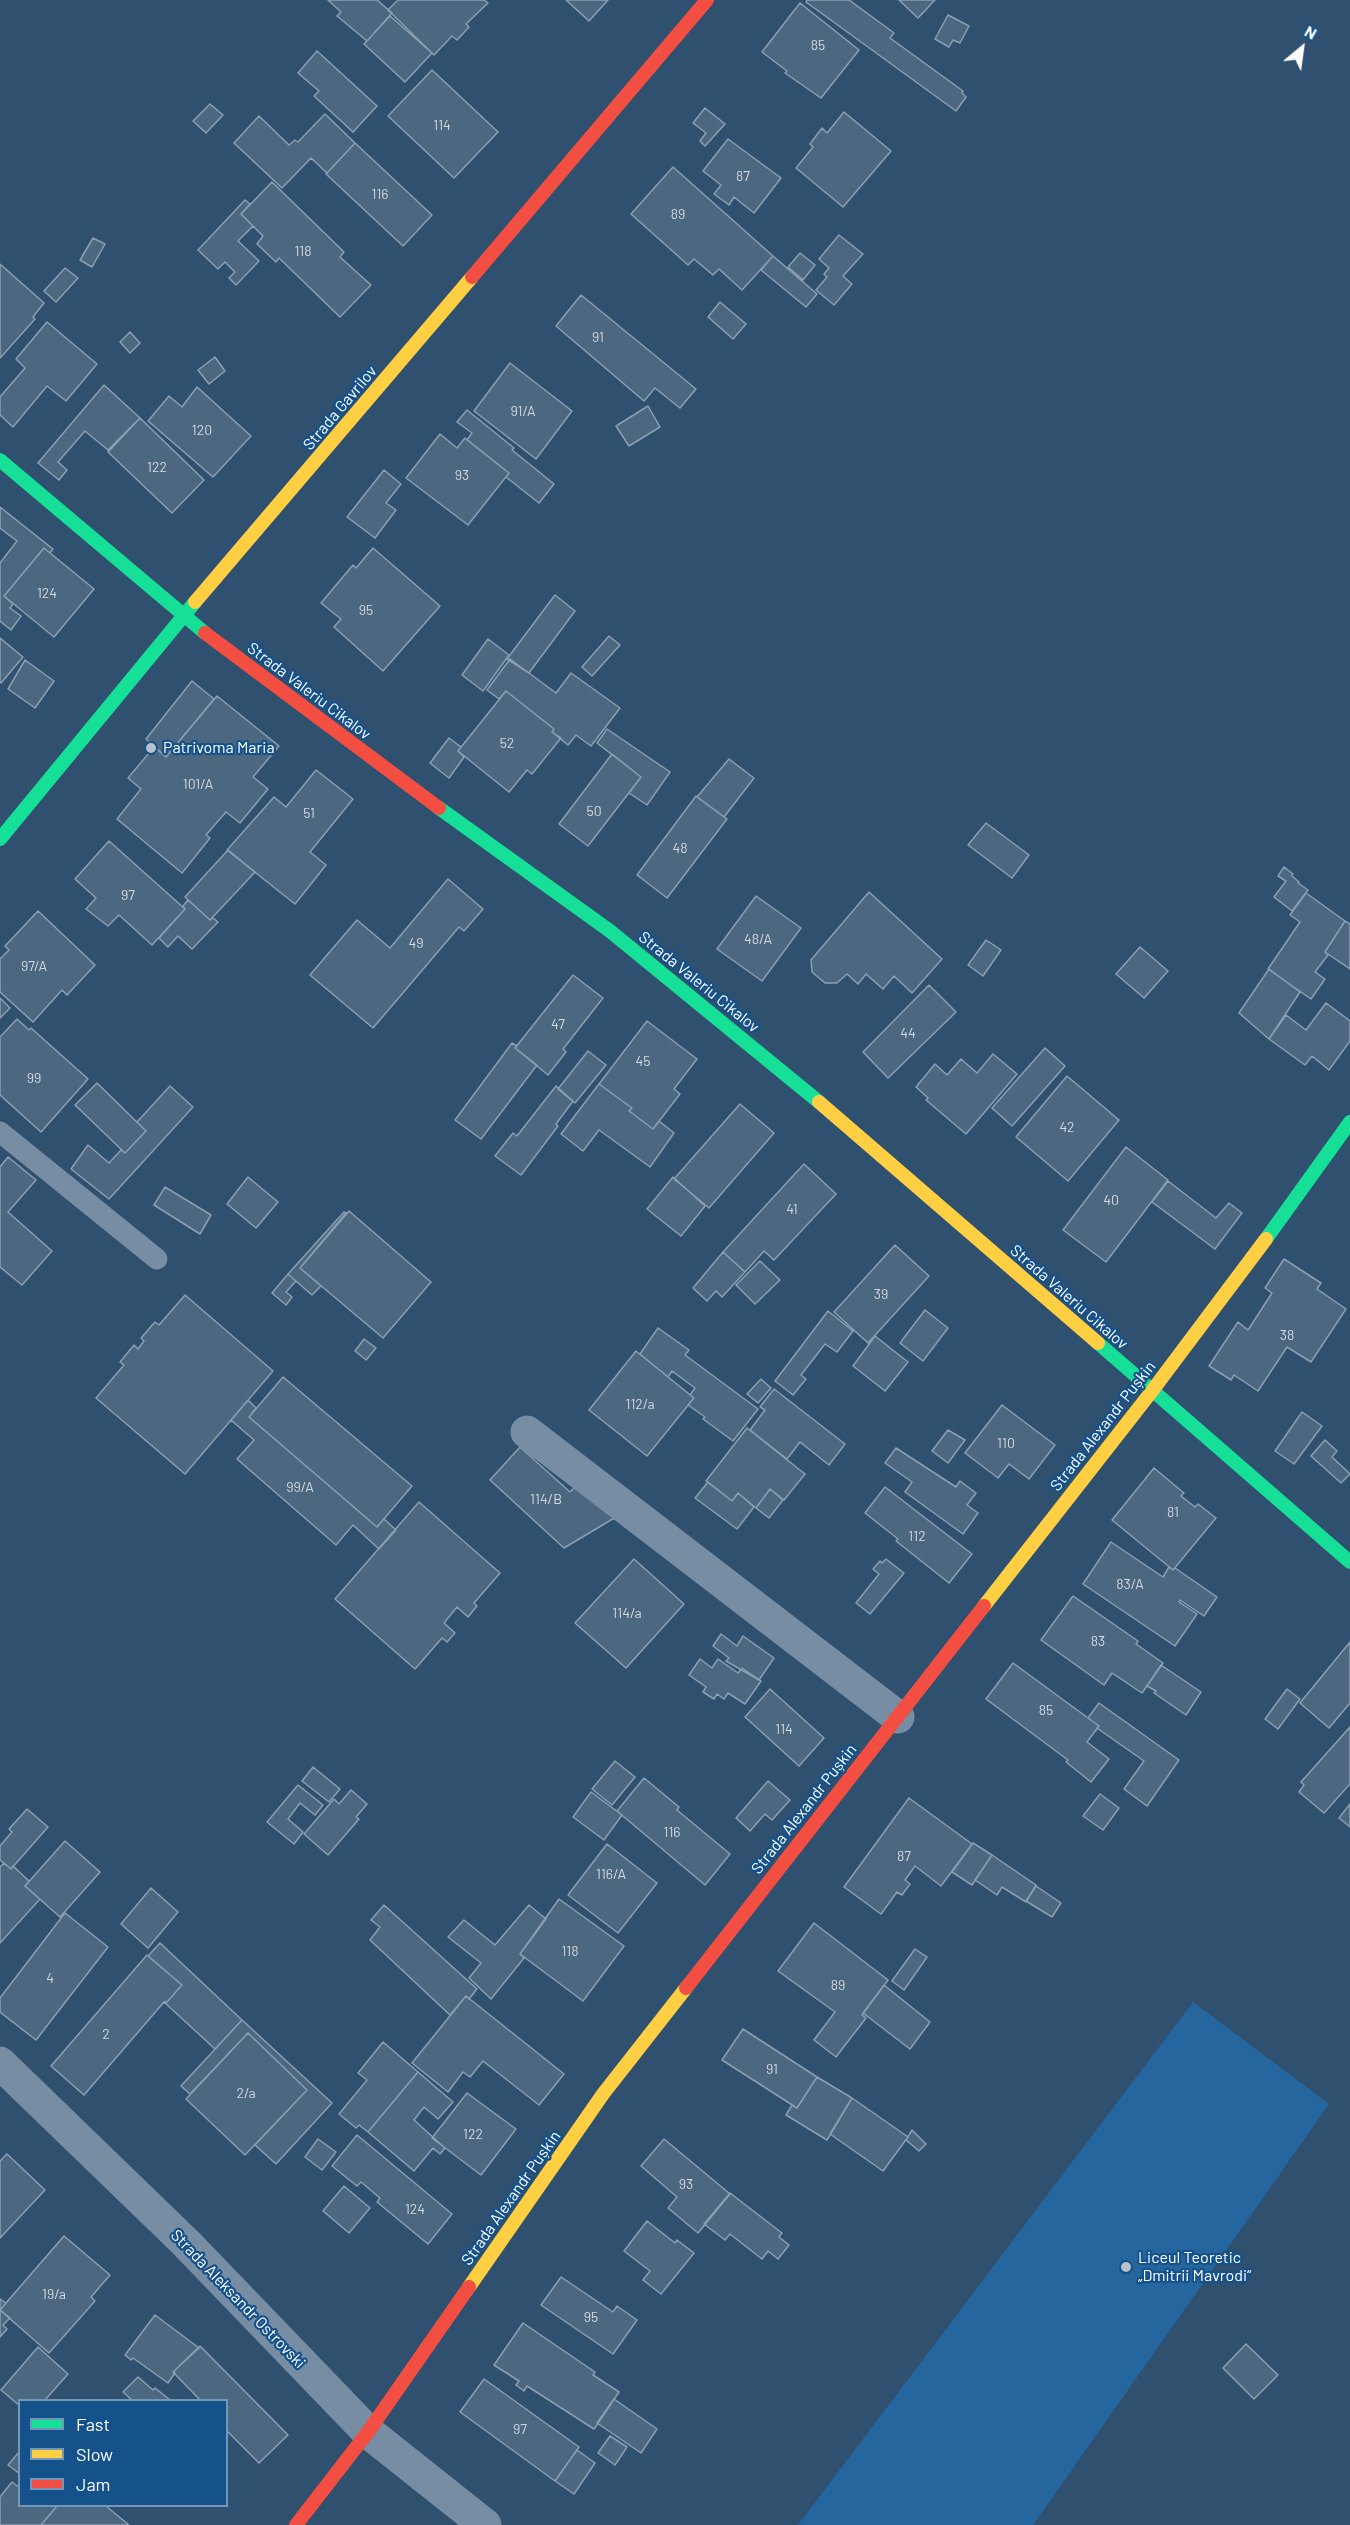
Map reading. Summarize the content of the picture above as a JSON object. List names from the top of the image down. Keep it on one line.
{"streets":{"street":["Strada Gavrilov","Strada Valeriu Cikalov","Strada Alexandr Pușkin","Strada Aleksandr Ostrovski"]},"crossings":[["Strada Gavrilov","Strada Valeriu Cikalov"],["Strada Valeriu Cikalov","Strada Alexandr Pușkin"],["Strada Alexandr Pușkin","Strada Aleksandr Ostrovski"]],"places":["Patrivoma Maria","Liceul Teoretic „Dmitrii Mavrodi“"],"house_numbers":["85","114","87","116","89","118","91","91/A","120","122","93","124","95","52","101/A","50","51","48","97","48/A","49","97/A","47","44","45","99","42","40","41","39","38","112/a","110","99/A","114/B","81","112","83/A","114/a","83","85","114","116","87","116/A","118","4","89","2","91","2/a","122","93","124","19/a","95","97"],"legend":["Fast","Slow","Jam"],"north":"top right"}
